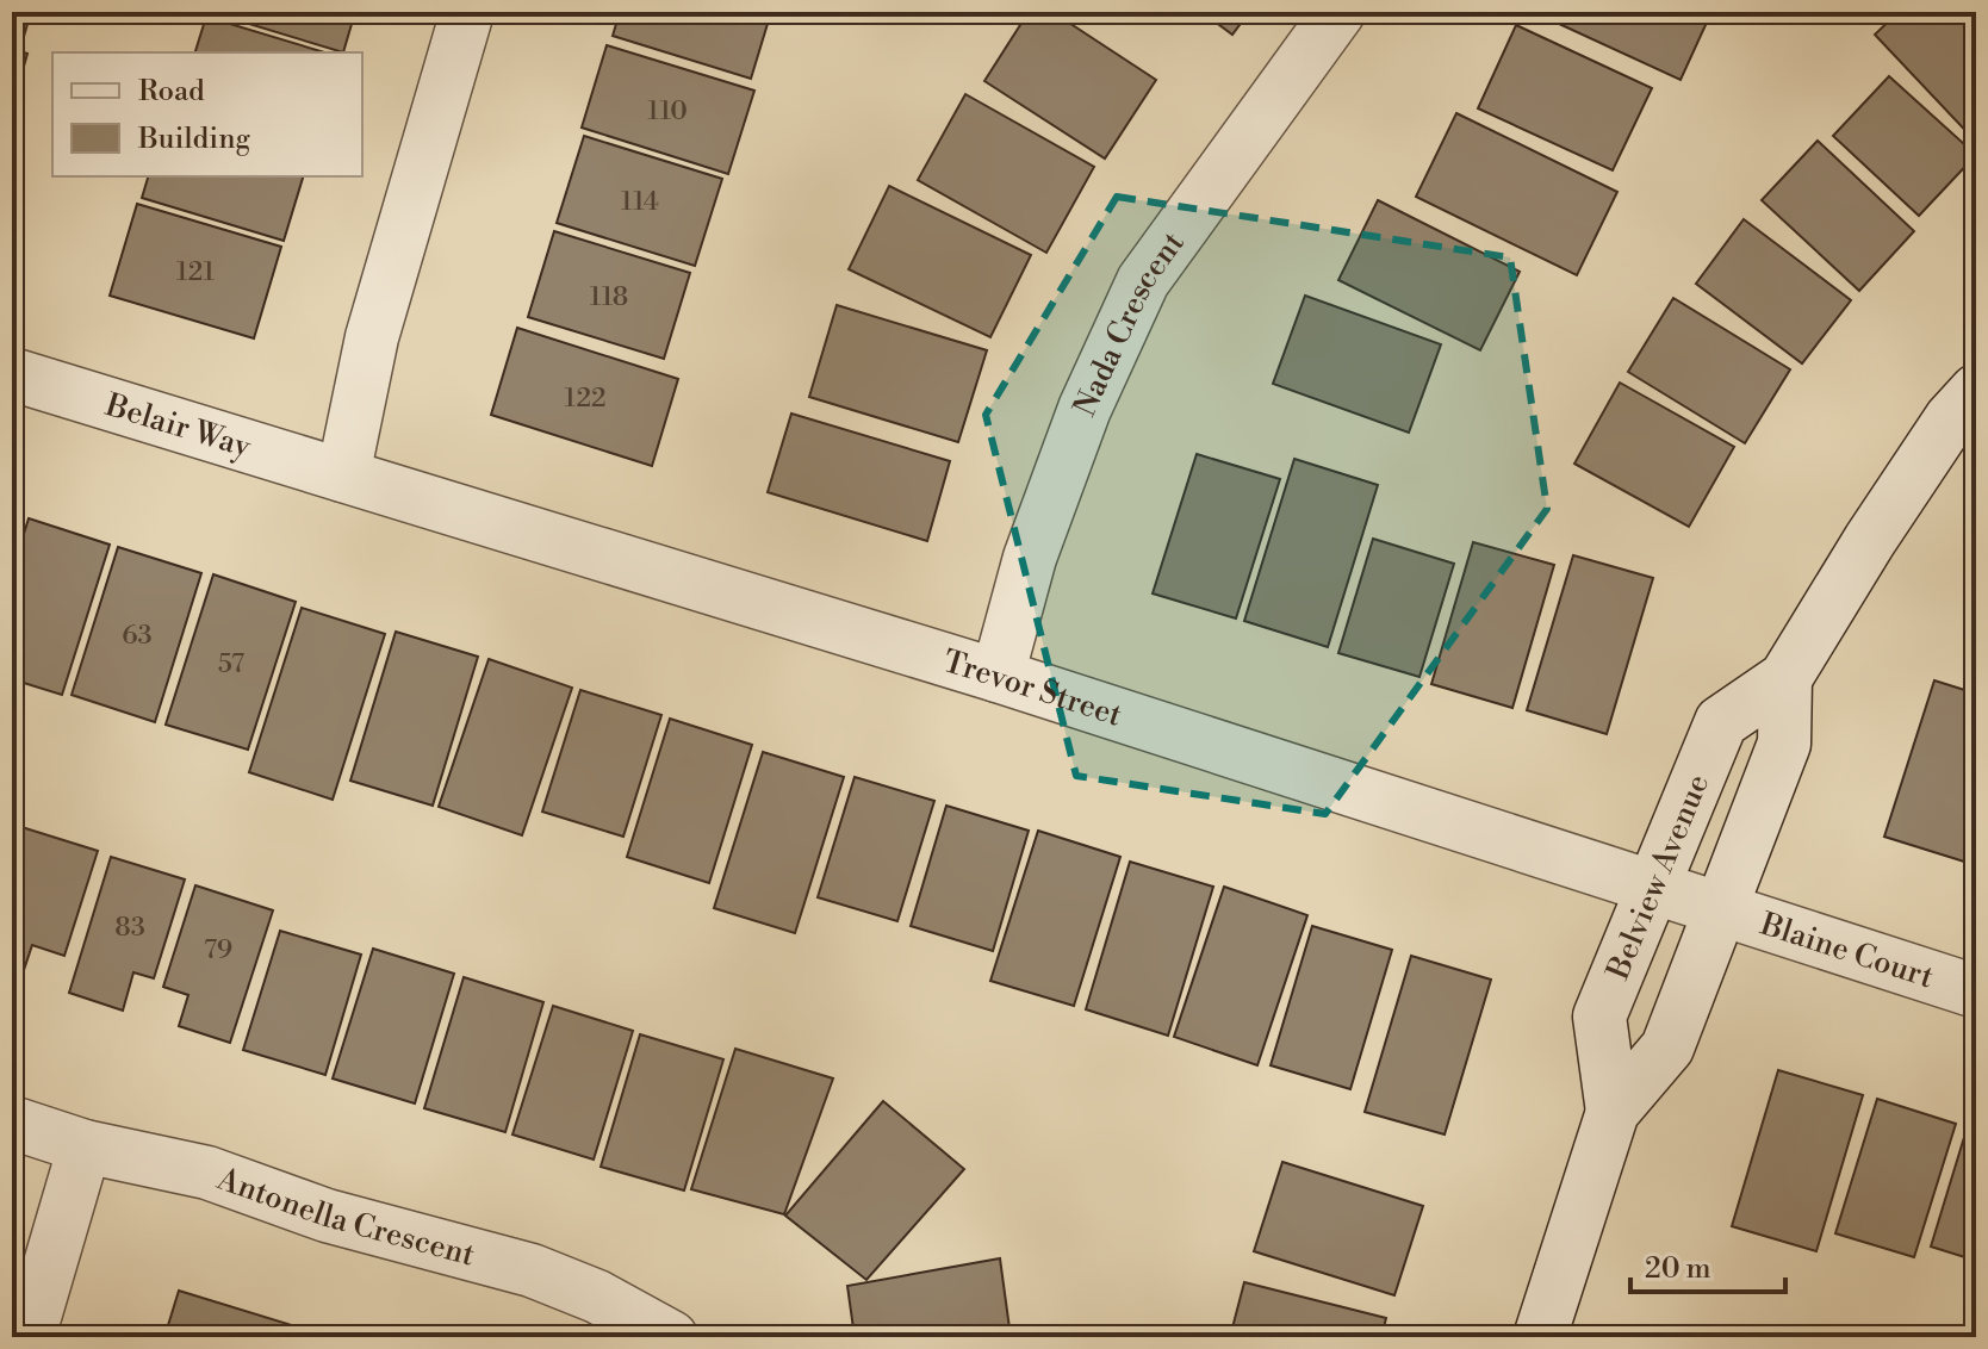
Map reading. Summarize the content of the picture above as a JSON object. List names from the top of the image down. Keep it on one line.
{"streets":{"street":["Nada Crescent","Belair Way","Trevor Street","Belview Avenue","Blaine Court","Antonella Crescent"]},"crossings":[["Nada Crescent","Trevor Street"],["Belair Way","Trevor Street"],["Trevor Street","Belview Avenue"],["Trevor Street","Blaine Court"],["Belview Avenue","Blaine Court"]],"house_numbers":["110","114","121","118","122","63","57","83","79"],"legend":["Road","Building"],"scale_bar":"20 m"}
